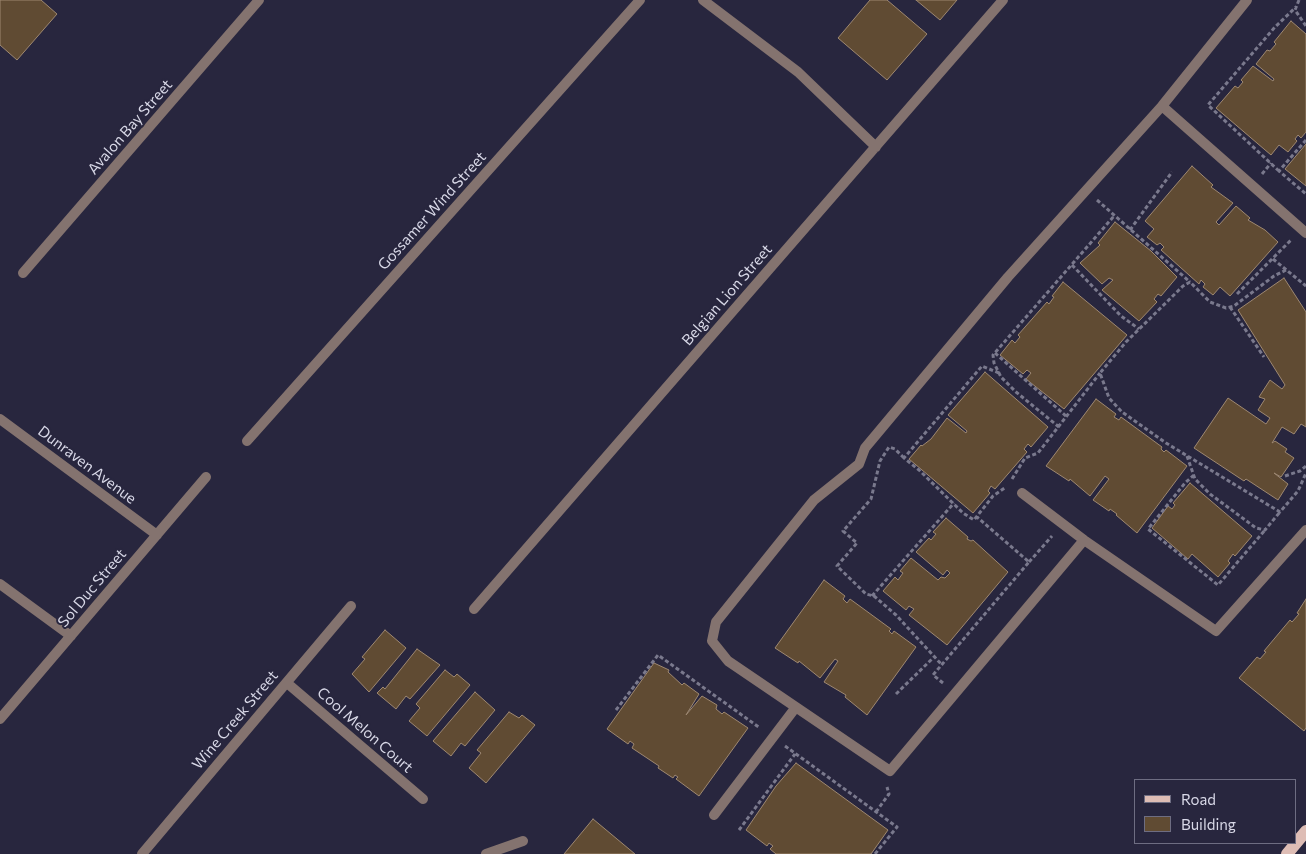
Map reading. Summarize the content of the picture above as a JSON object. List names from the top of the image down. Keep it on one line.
{"streets":{"street":["Avalon Bay Street","Gossamer Wind Street","Belgian Lion Street","Dunraven Avenue","Sol Duc Street","Wine Creek Street","Cool Melon Court"]},"crossings":[["Dunraven Avenue","Sol Duc Street"],["Wine Creek Street","Cool Melon Court"]],"legend":["Road","Building"]}
